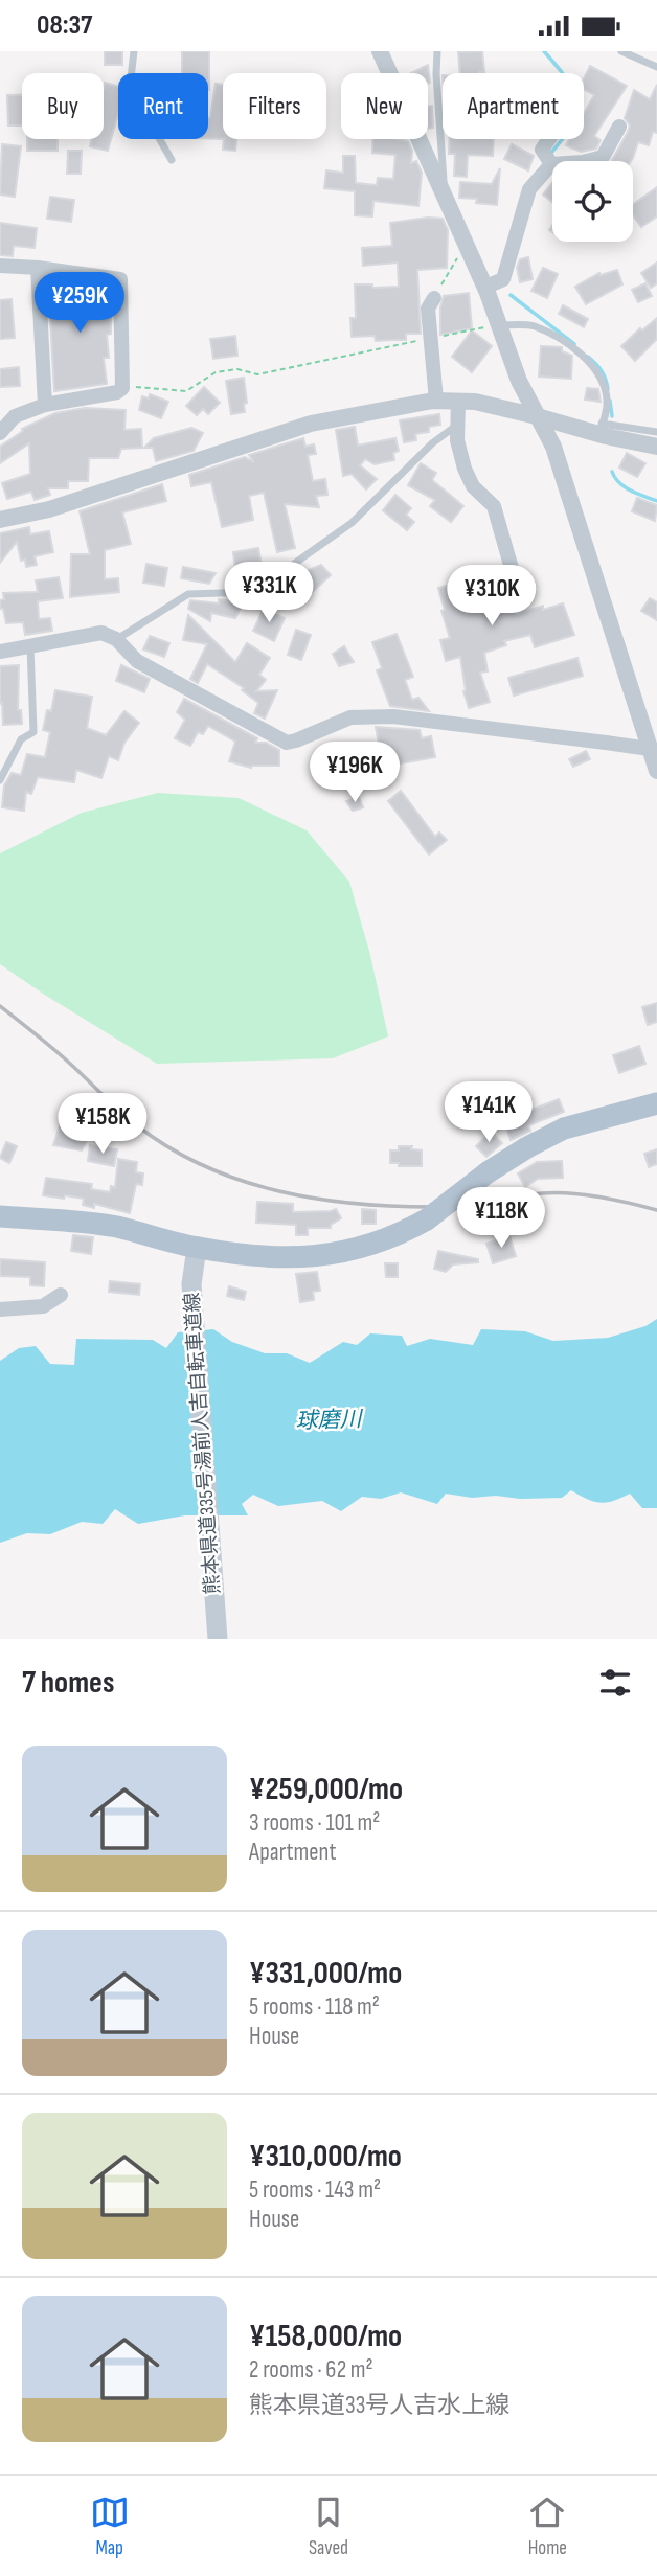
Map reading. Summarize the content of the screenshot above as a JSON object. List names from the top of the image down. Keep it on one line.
{"streets":{"main road":["熊本県道335号湯前人吉自転車道線"]},"water":["球磨川"],"page":{"status":"08:37","chip":["Buy","Rent","Filters","New","Apartment"],"price":["¥259K","¥331K","¥310K","¥196K","¥141K","¥158K","¥118K"],"heading":"7 homes","list":[{"name":"¥259,000/mo","note":"3 rooms · 101 m² · Apartment"},{"name":"¥331,000/mo","note":"5 rooms · 118 m² · House"},{"name":"¥310,000/mo","note":"5 rooms · 143 m² · House"},{"name":"¥158,000/mo","note":"2 rooms · 62 m² · 熊本県道33号人吉水上線"}],"tabs":["Map","Saved","Home"]}}
